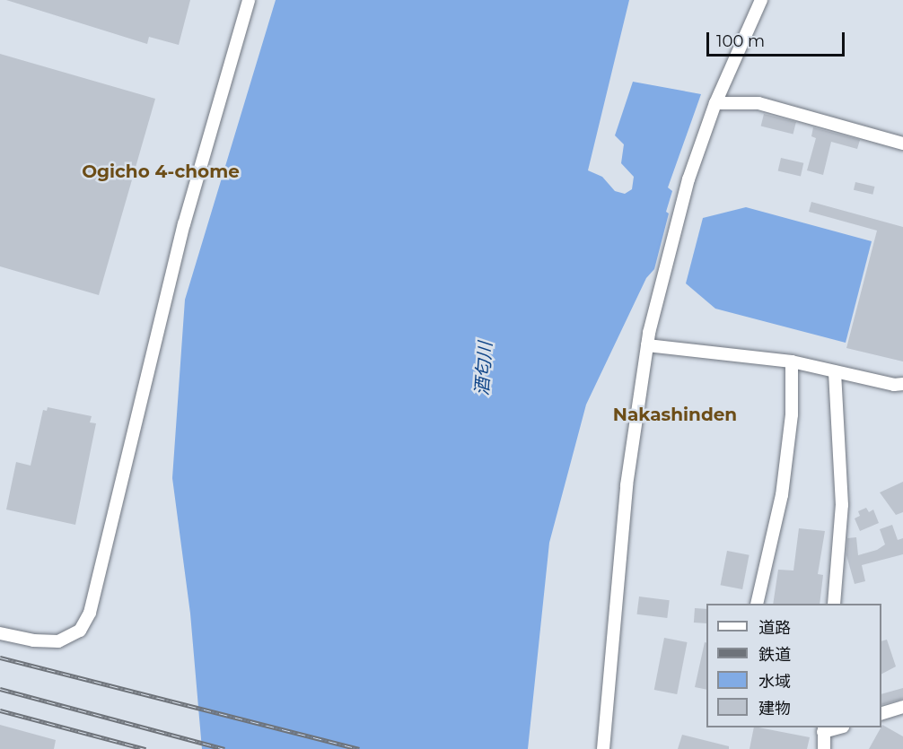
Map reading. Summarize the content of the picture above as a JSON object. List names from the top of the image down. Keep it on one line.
{"districts":["Ogicho 4-chome","Nakashinden"],"water":["酒匂川"],"legend":["道路","鉄道","水域","建物"],"scale_bar":"100 m"}
